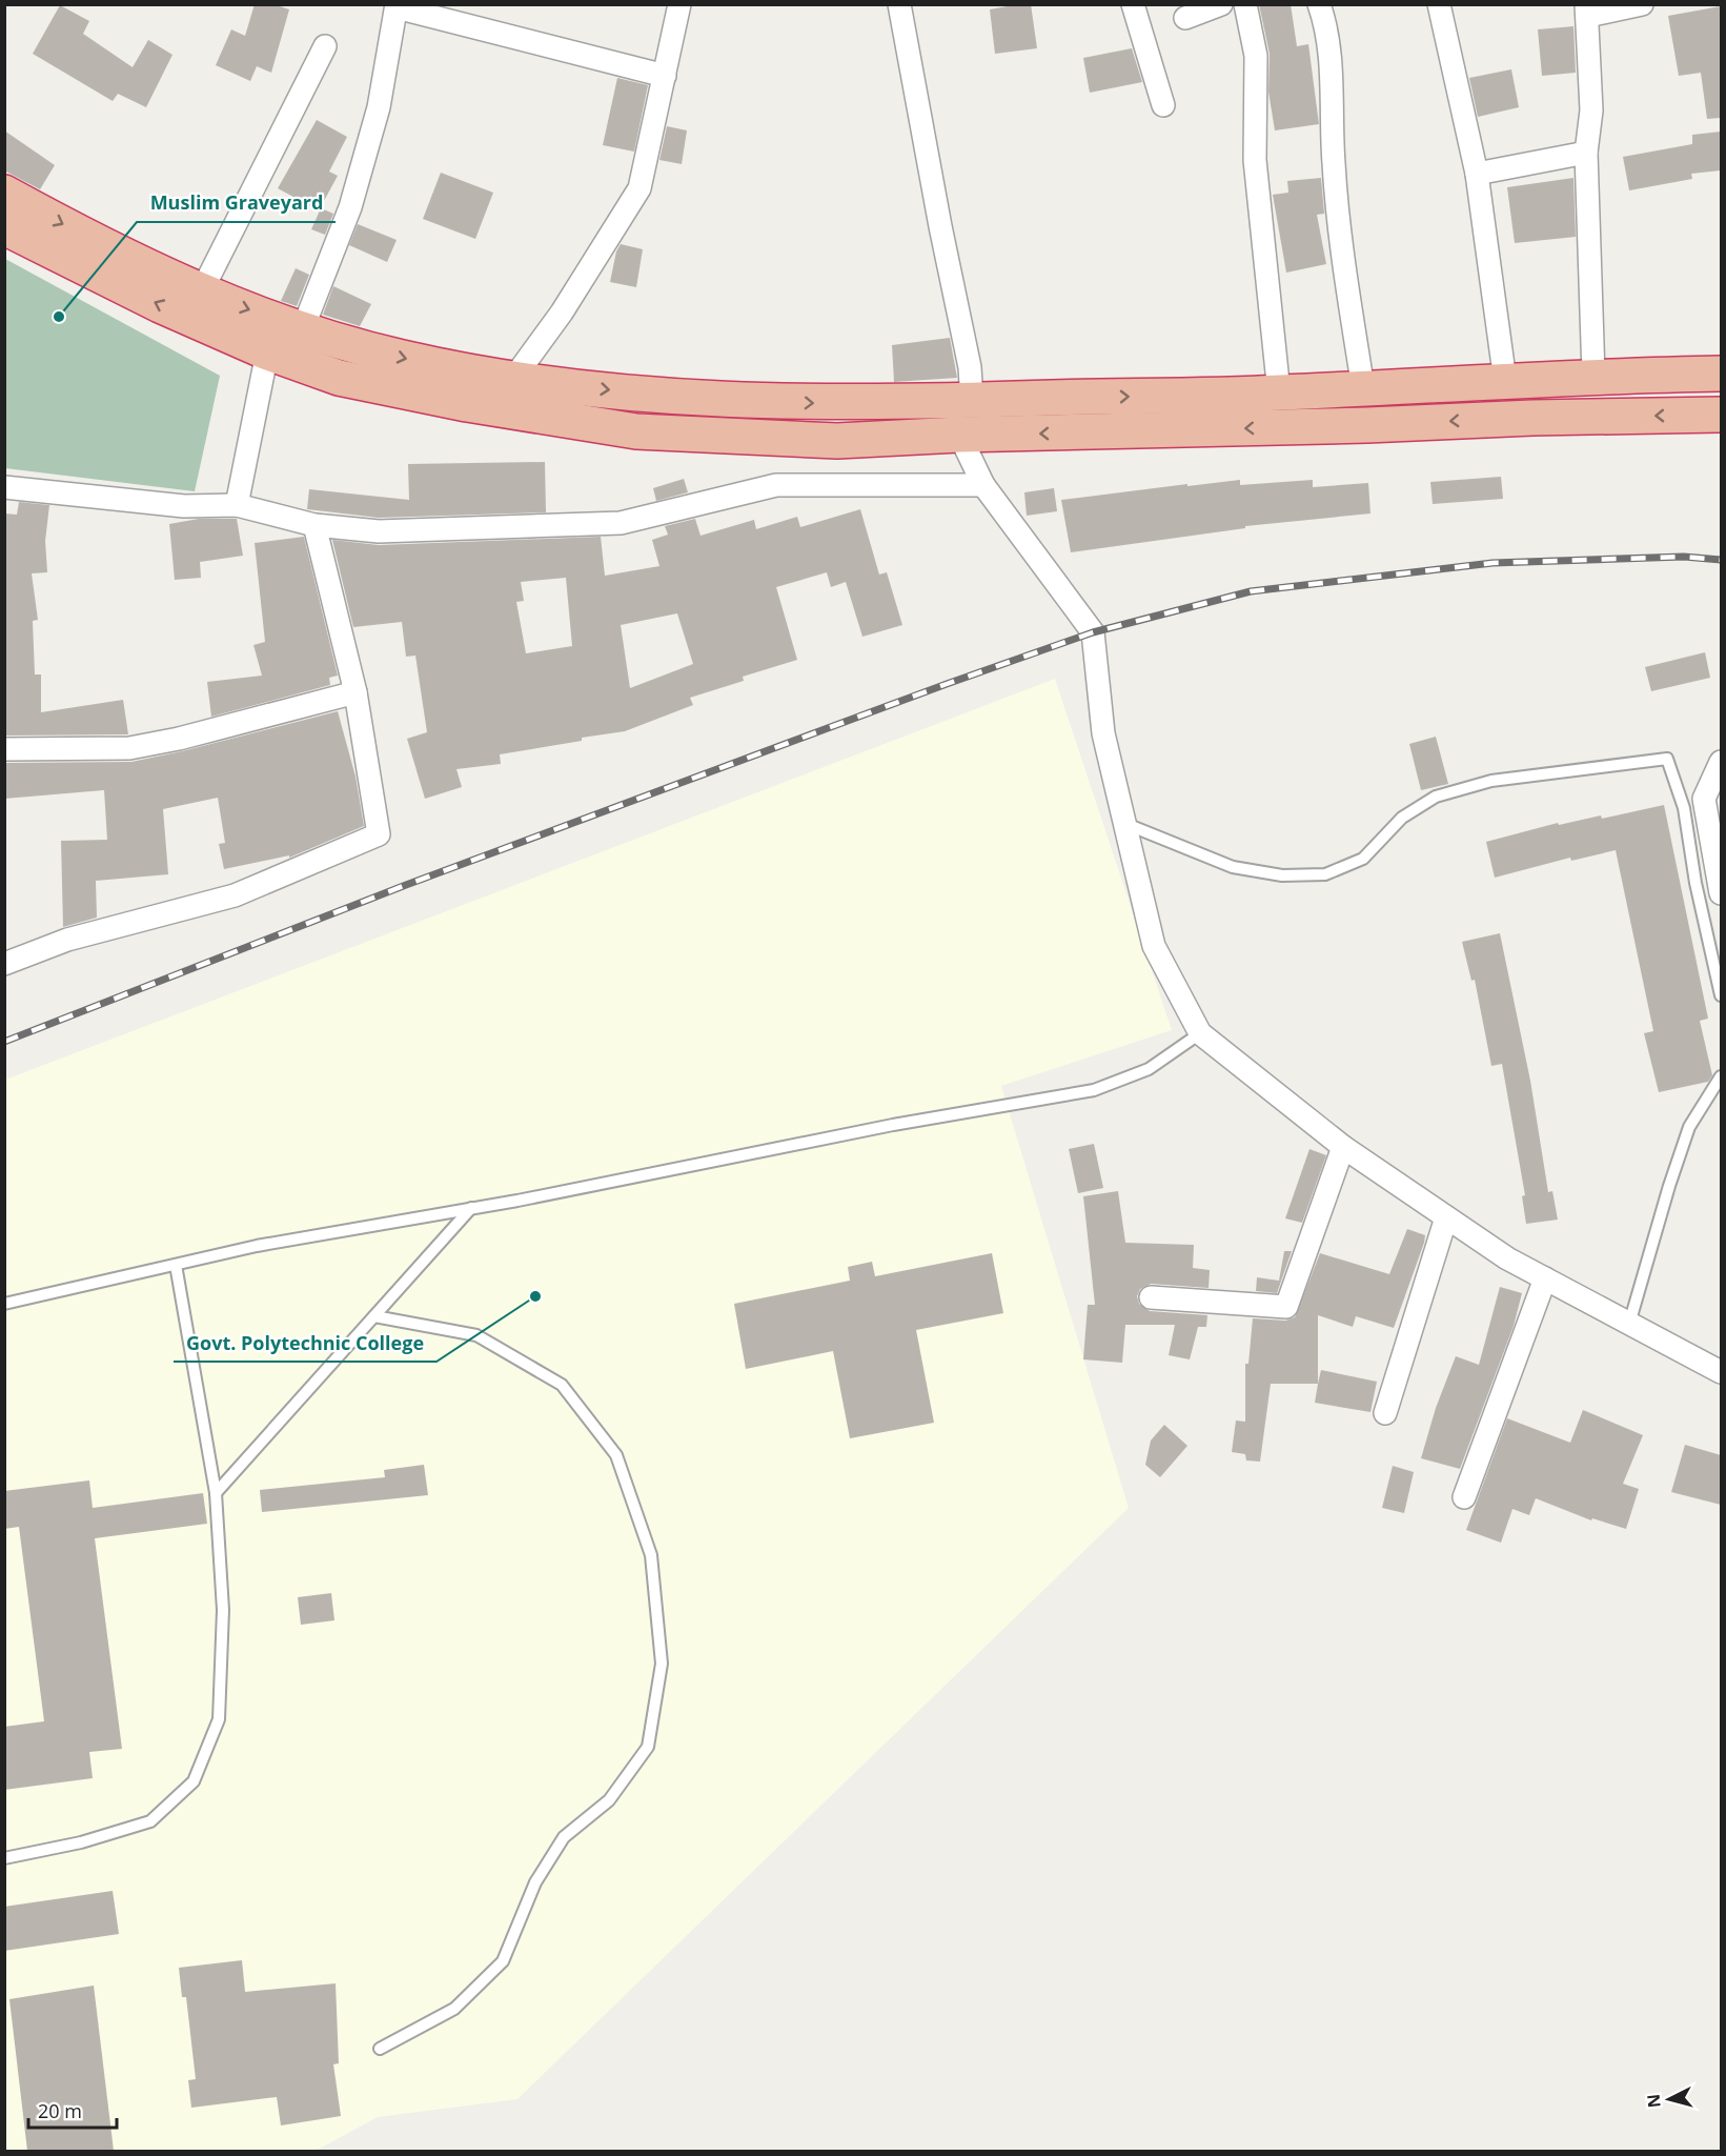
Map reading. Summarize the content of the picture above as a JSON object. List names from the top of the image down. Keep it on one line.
{"places":["Muslim Graveyard","Govt. Polytechnic College"],"scale_bar":"20 m","north":"left"}
